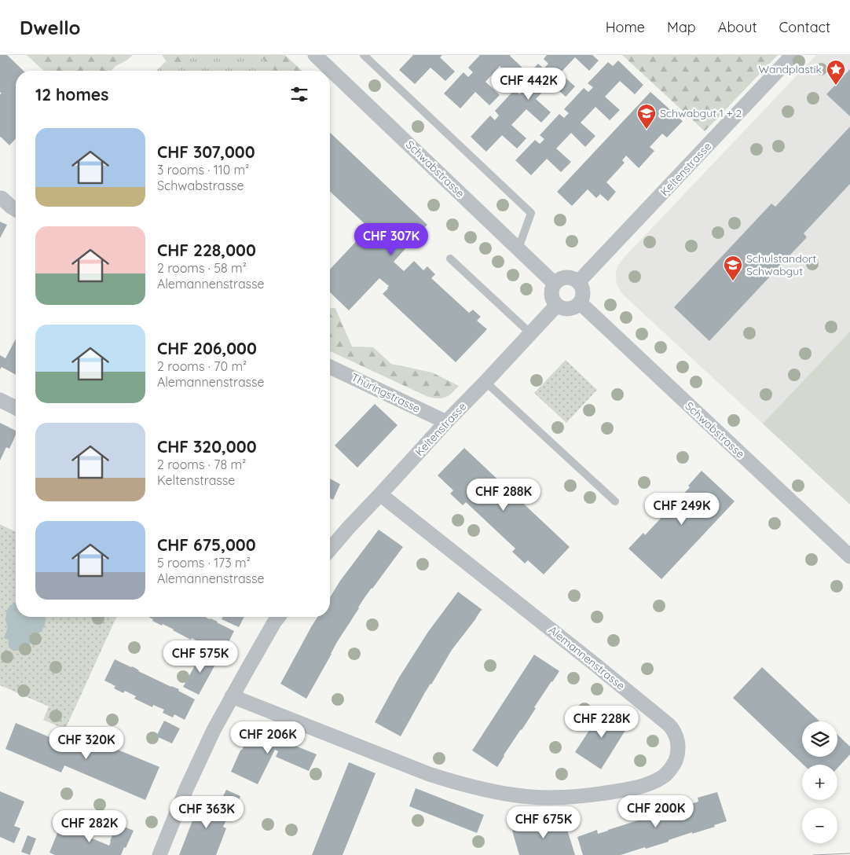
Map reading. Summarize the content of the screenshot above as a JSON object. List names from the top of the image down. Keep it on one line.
{"streets":{"street":["Schwabstrasse","Keltenstrasse","Thüringstrasse","Alemannenstrasse"]},"crossings":[["Schwabstrasse","Keltenstrasse"],["Keltenstrasse","Thüringstrasse"],["Keltenstrasse","Alemannenstrasse"]],"places":{"place":["Wandplastik"],"school or university":["Schwabgut 1 + 2","Schulstandort Schwabgut"]},"page":{"header":"Dwello","nav":["Home","Map","About","Contact"],"price":["CHF 442K","CHF 307K","CHF 288K","CHF 249K","CHF 575K","CHF 228K","CHF 206K","CHF 320K","CHF 200K","CHF 363K","CHF 675K","CHF 282K"],"heading":"12 homes","list":[{"name":"CHF 307,000","note":"3 rooms · 110 m² · Schwabstrasse"},{"name":"CHF 228,000","note":"2 rooms · 58 m² · Alemannenstrasse"},{"name":"CHF 206,000","note":"2 rooms · 70 m² · Alemannenstrasse"},{"name":"CHF 320,000","note":"2 rooms · 78 m² · Keltenstrasse"},{"name":"CHF 675,000","note":"5 rooms · 173 m² · Alemannenstrasse"}],"map_buttons":["+","−"]}}
